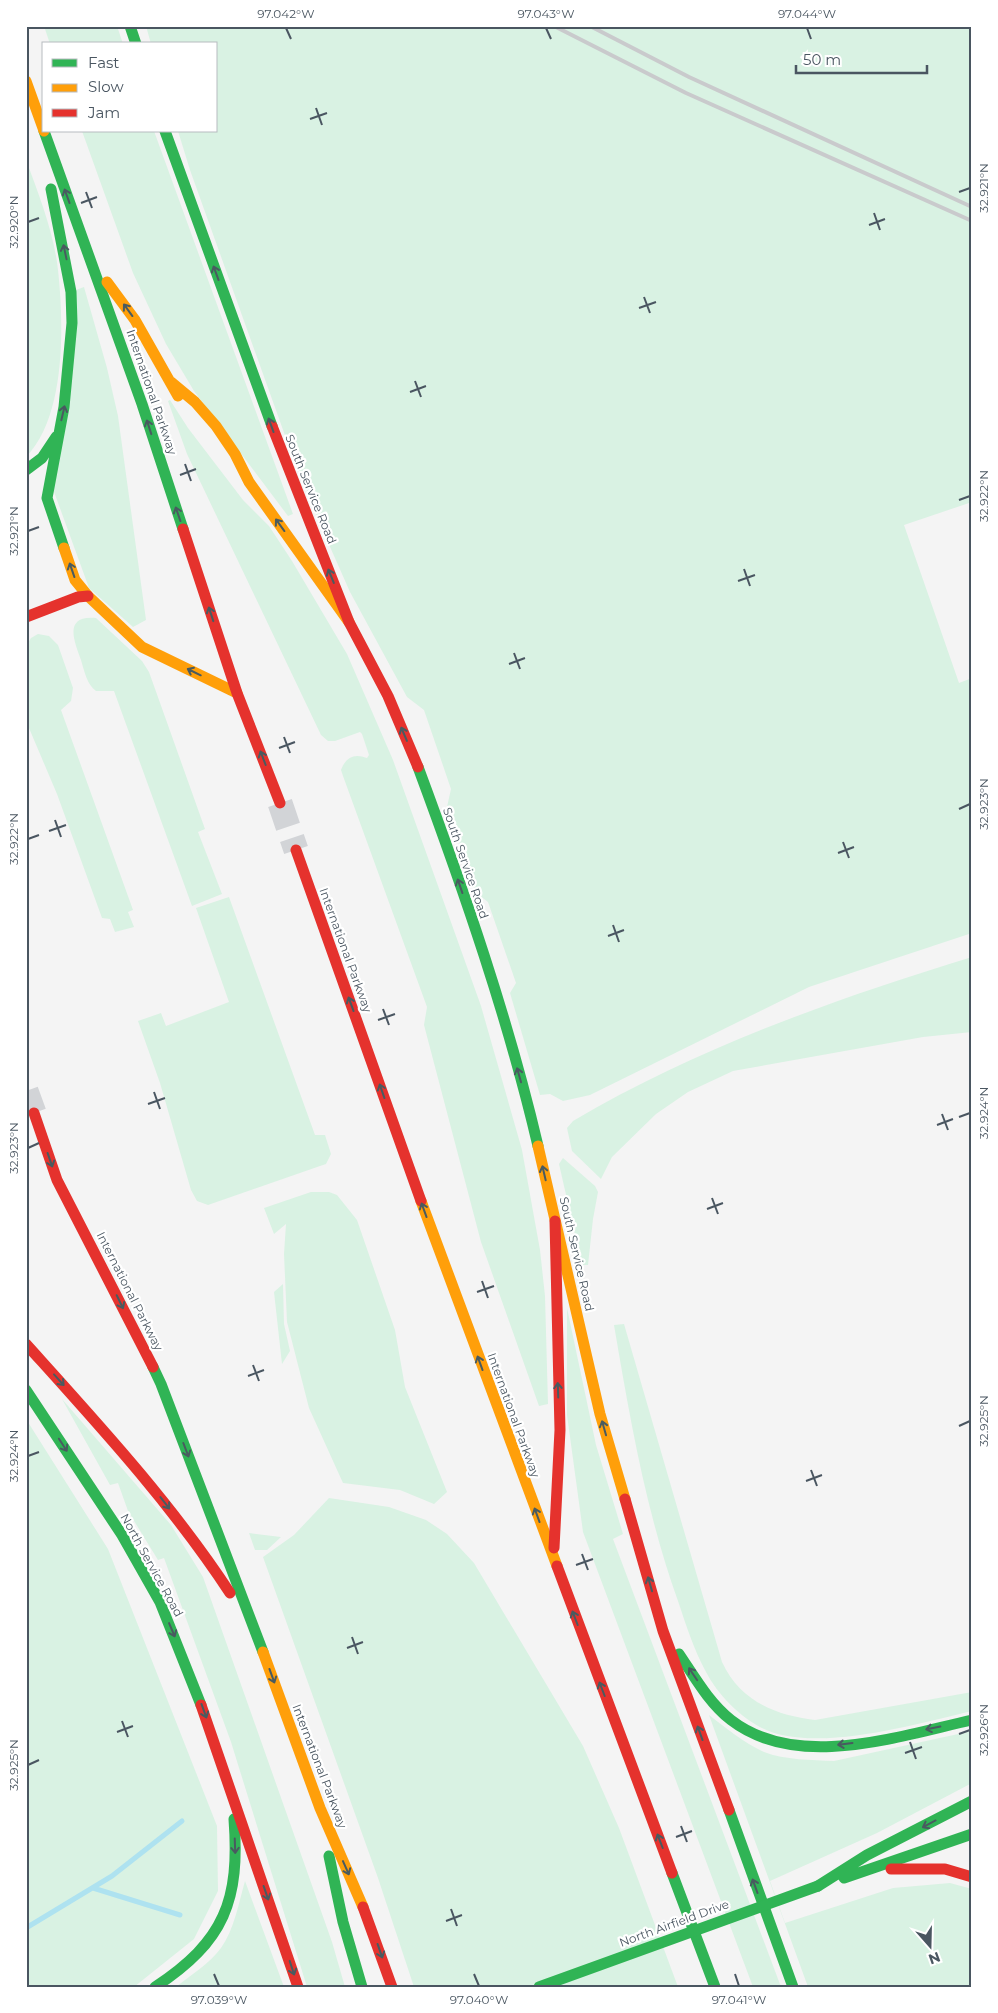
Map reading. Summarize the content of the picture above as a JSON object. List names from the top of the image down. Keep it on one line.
{"streets":{"main road":["International Parkway","South Service Road","North Service Road","North Airfield Drive"]},"legend":["Fast","Slow","Jam"],"scale_bar":"50 m","north":"bottom","coordinates":["97.042°W","97.043°W","97.044°W","32.921°N","32.920°N","32.922°N","32.923°N","32.924°N","32.925°N","32.926°N","97.039°W","97.040°W","97.041°W"]}
